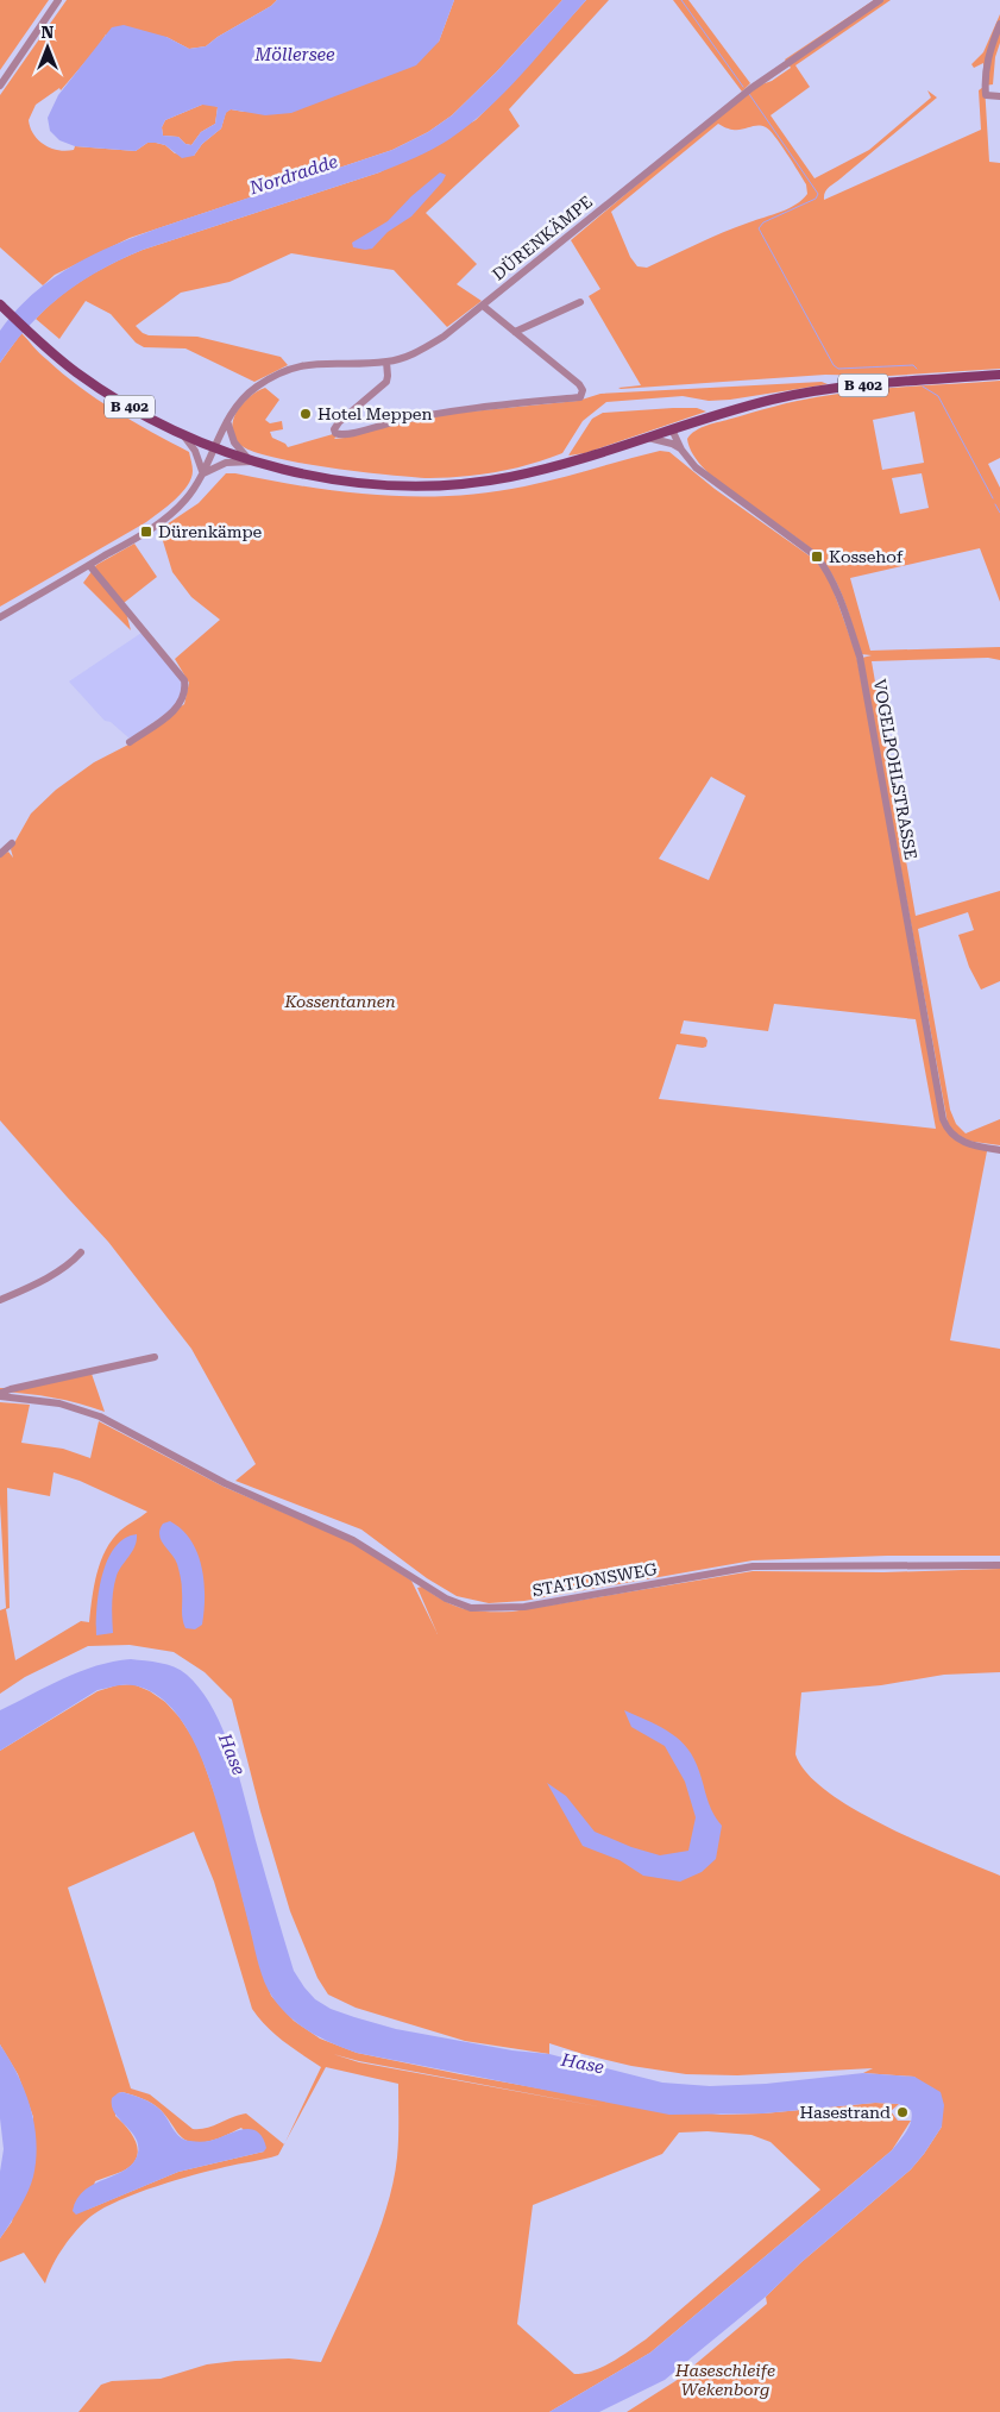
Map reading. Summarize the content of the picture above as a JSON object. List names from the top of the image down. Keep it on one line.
{"streets":{"main road":["B 402"],"street":["DÜRENKÄMPE","VOGELPOHLSTRASSE","STATIONSWEG"]},"crossings":[["DÜRENKÄMPE","B 402"],["B 402","VOGELPOHLSTRASSE"]],"water":["Möllersee","Nordradde","Hase"],"parks":["Kossentannen","Haseschleife Wekenborg"],"places":{"other":["Hotel Meppen","Hasestrand"],"transit":["Dürenkämpe","Kossehof"]},"north":"top"}
